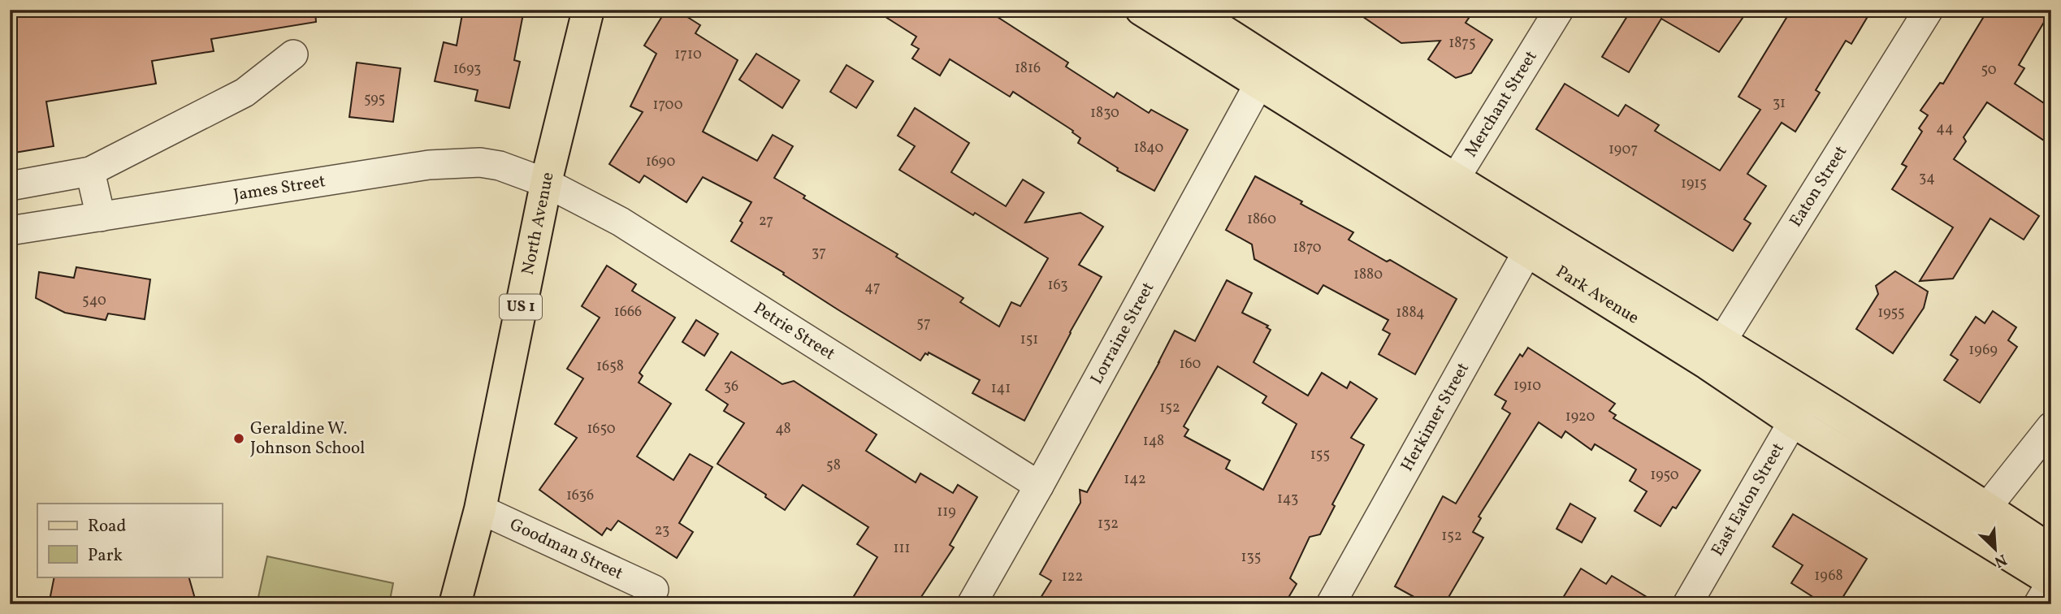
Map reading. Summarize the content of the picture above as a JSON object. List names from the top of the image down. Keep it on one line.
{"streets":{"main road":["North Avenue","Park Avenue","US 1"],"street":["Merchant Street","Eaton Street","James Street","Petrie Street","Lorraine Street","Herkimer Street","East Eaton Street","Goodman Street"]},"crossings":[["Merchant Street","Park Avenue"],["Eaton Street","Park Avenue"],["James Street","North Avenue"],["James Street","Petrie Street"],["North Avenue","Petrie Street"],["North Avenue","Goodman Street"],["Park Avenue","Lorraine Street"],["Park Avenue","Herkimer Street"],["Park Avenue","East Eaton Street"],["Petrie Street","Lorraine Street"]],"places":["Geraldine W. Johnson School"],"house_numbers":["1875","1710","1816","1693","50","595","31","1700","1830","44","1840","1907","1690","34","1915","1860","27","1870","37","1880","163","47","540","1666","1884","1955","57","151","1969","160","1658","1910","36","141","152","1920","1650","48","148","155","58","1950","142","1636","143","119","132","23","152","111","135","1968","122"],"legend":["Road","Park"],"north":"bottom right"}
